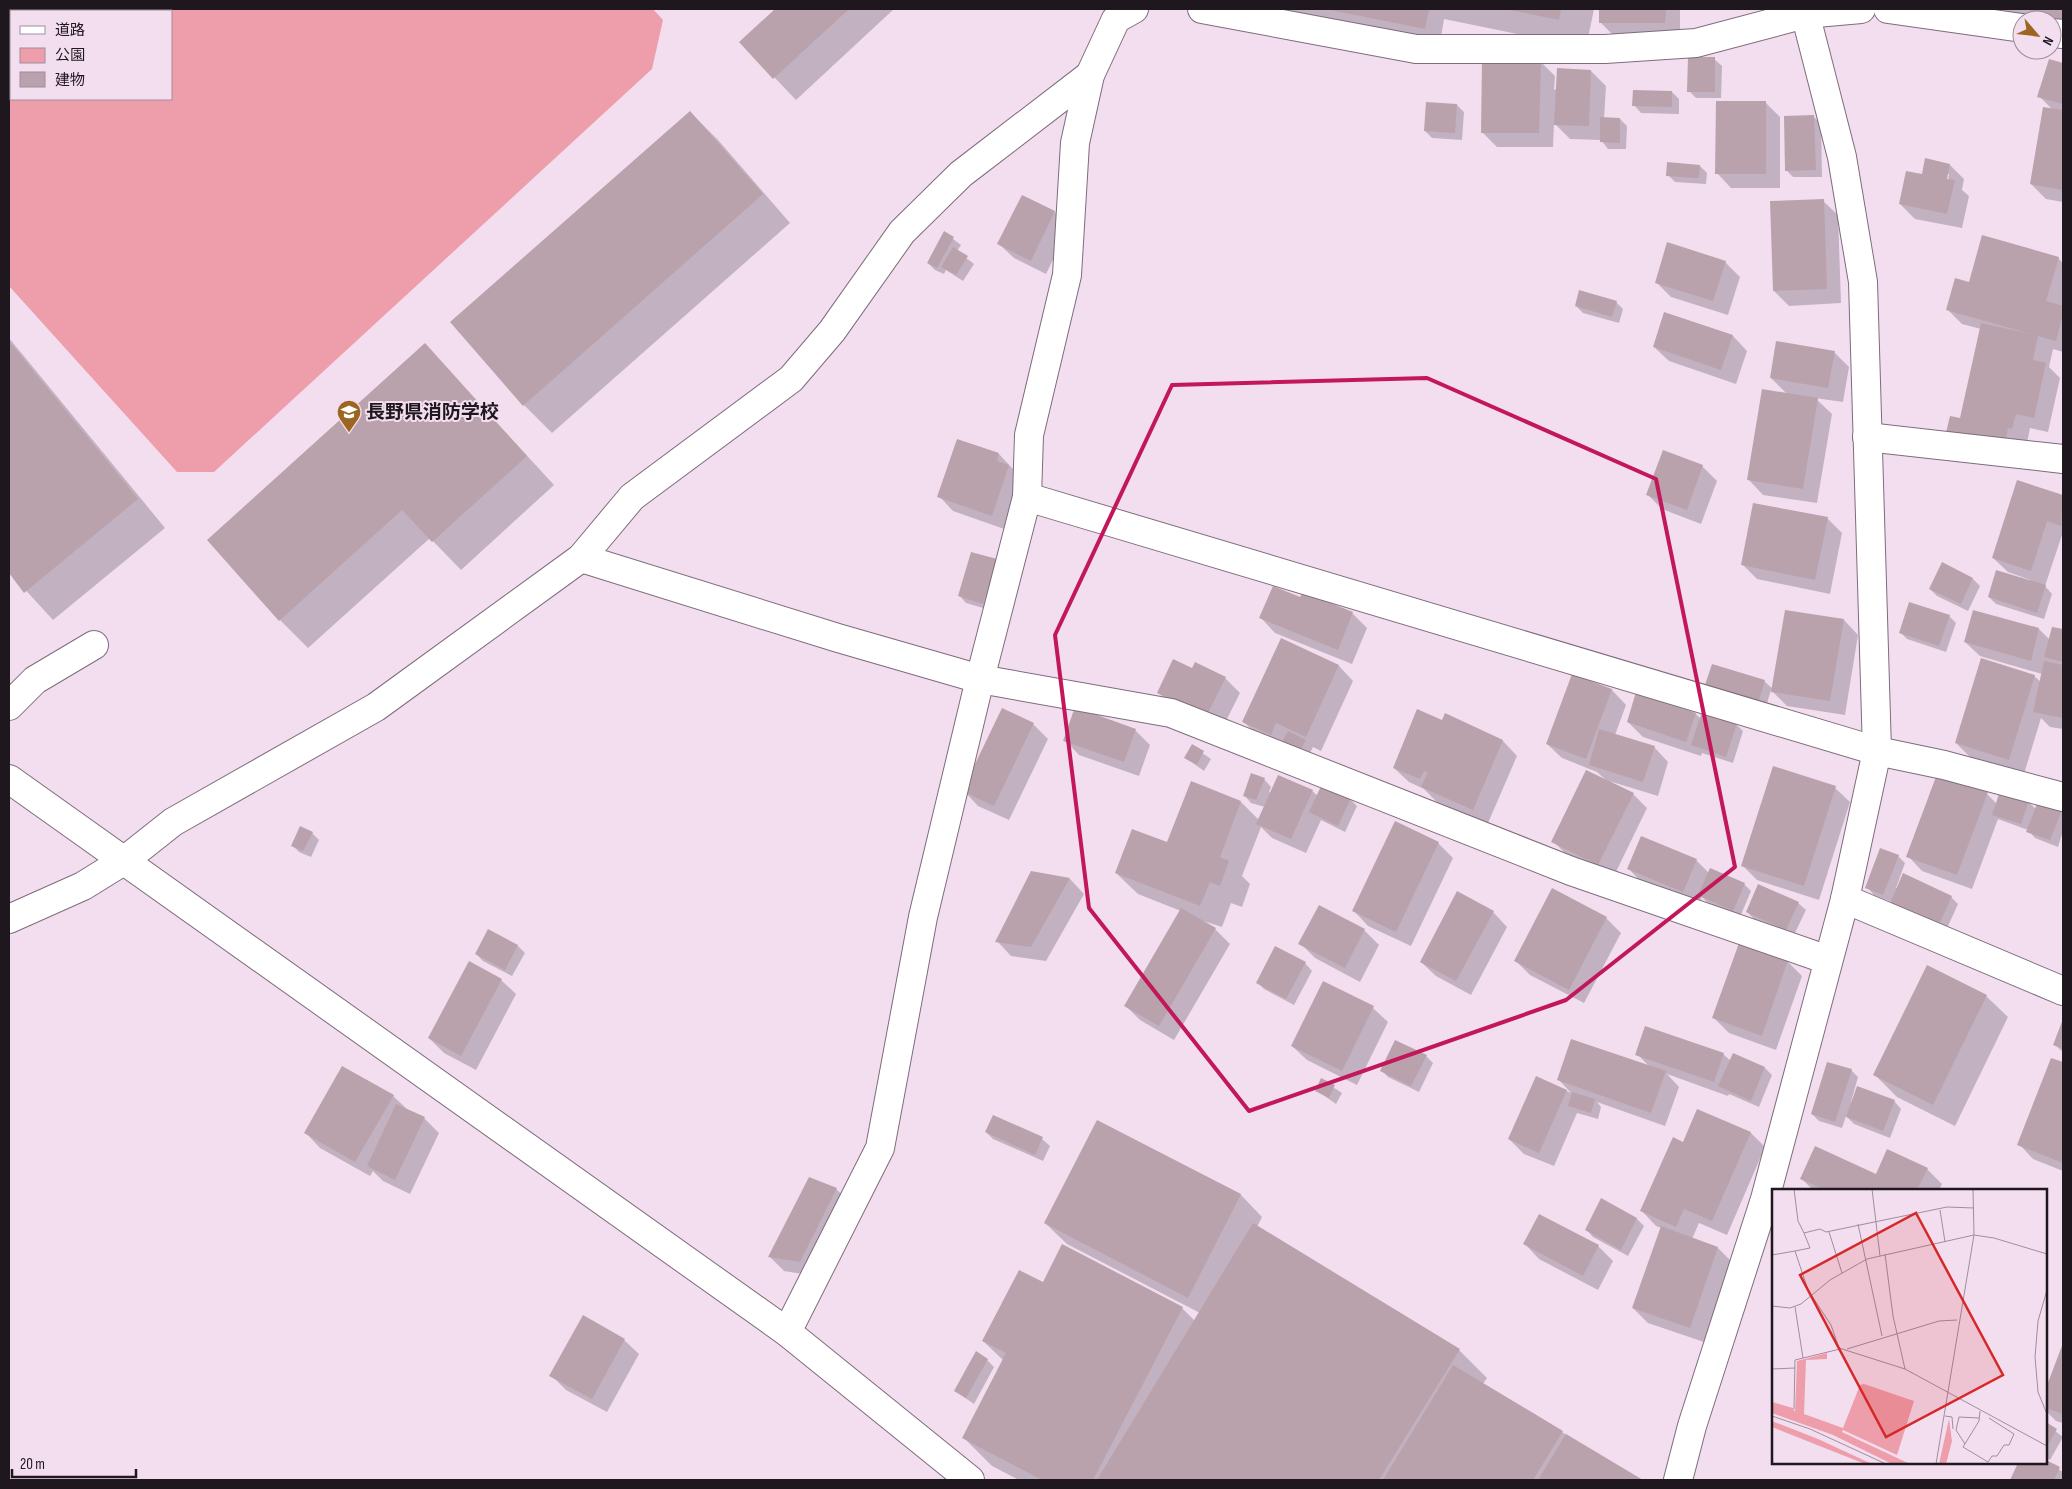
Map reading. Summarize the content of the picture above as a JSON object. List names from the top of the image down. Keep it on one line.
{"places":{"school or university":["長野県消防学校"]},"legend":["道路","公園","建物"],"scale_bar":"20 m","north":"bottom right"}
